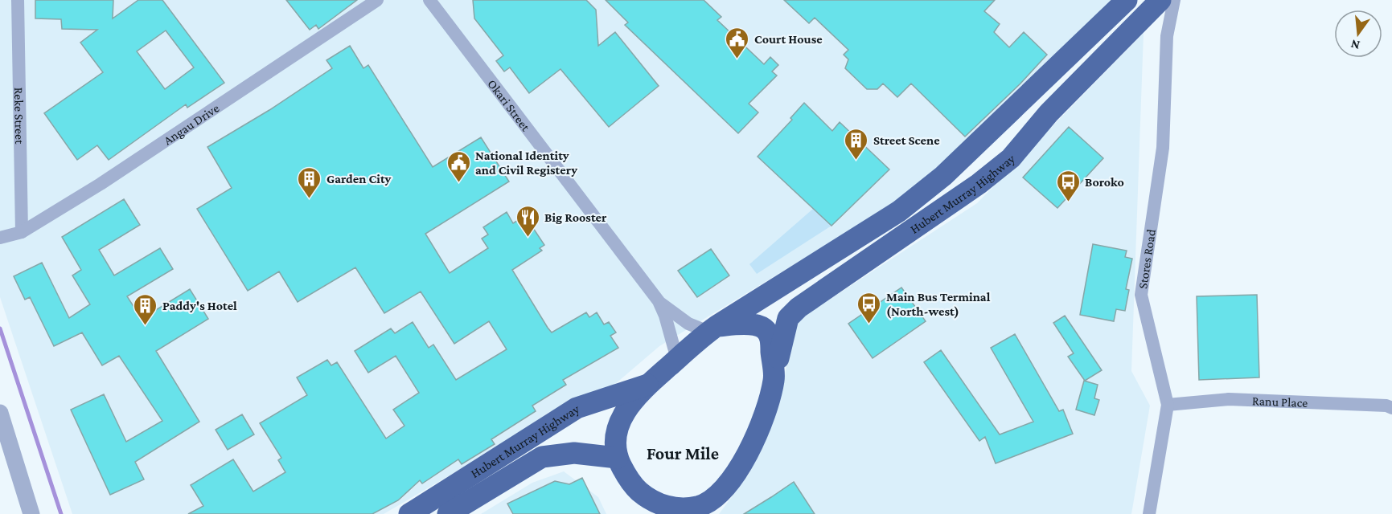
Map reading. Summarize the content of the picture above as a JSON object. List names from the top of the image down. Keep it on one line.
{"streets":{"highway":["Hubert Murray Highway"],"street":["Okari Street","Reke Street","Angau Drive","Stores Road","Ranu Place"]},"crossings":[["Okari Street","Hubert Murray Highway"],["Reke Street","Angau Drive"],["Stores Road","Ranu Place"]],"districts":["Four Mile"],"places":{"public building":["Court House","National Identity and Civil Registery"],"building":["Street Scene","Garden City","Paddy's Hotel"],"bus stop":["Boroko","Main Bus Terminal (North-west)"],"restaurant":["Big Rooster"]},"north":"bottom"}
